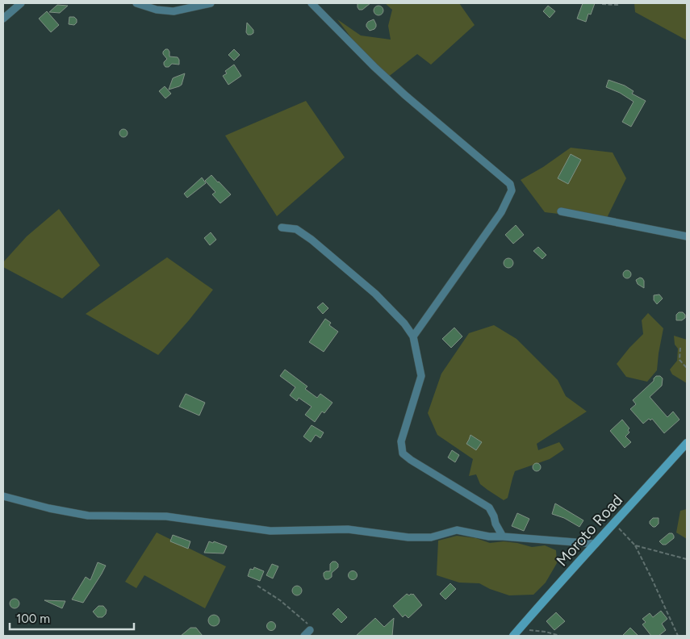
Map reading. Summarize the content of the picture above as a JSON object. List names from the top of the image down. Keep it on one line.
{"streets":{"main road":["Moroto Road"]},"scale_bar":"100 m"}
